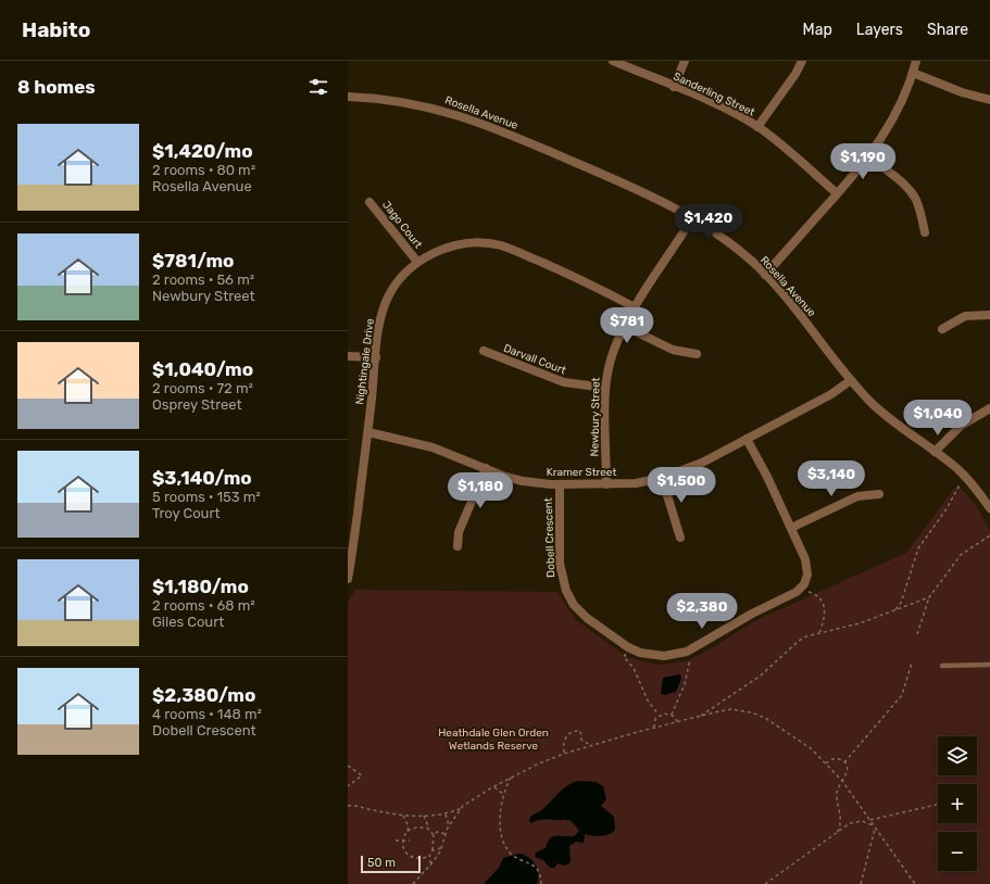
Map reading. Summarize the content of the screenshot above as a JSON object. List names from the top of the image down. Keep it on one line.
{"streets":{"street":["Sanderling Street","Rosella Avenue","Jago Court","Darvall Court","Nightingale Drive","Newbury Street","Kramer Street","Dobell Crescent"]},"crossings":[["Rosella Avenue","Newbury Street"],["Rosella Avenue","Kramer Street"],["Jago Court","Nightingale Drive"],["Darvall Court","Newbury Street"],["Nightingale Drive","Newbury Street"],["Nightingale Drive","Kramer Street"],["Newbury Street","Kramer Street"],["Kramer Street","Dobell Crescent"]],"parks":["Heathdale Glen Orden Wetlands Reserve"],"scale_bar":"50 m","page":{"header":"Habito","nav":["Map","Layers","Share"],"heading":"8 homes","list":[{"name":"$1,420/mo","note":"2 rooms · 80 m² · Rosella Avenue"},{"name":"$781/mo","note":"2 rooms · 56 m² · Newbury Street"},{"name":"$1,040/mo","note":"2 rooms · 72 m² · Osprey Street"},{"name":"$3,140/mo","note":"5 rooms · 153 m² · Troy Court"},{"name":"$1,180/mo","note":"2 rooms · 68 m² · Giles Court"},{"name":"$2,380/mo","note":"4 rooms · 148 m² · Dobell Crescent"}],"price":["$1,190","$1,420","$781","$1,040","$3,140","$1,500","$1,180","$2,380"],"map_buttons":["+","−"],"scale":"50 m"}}
